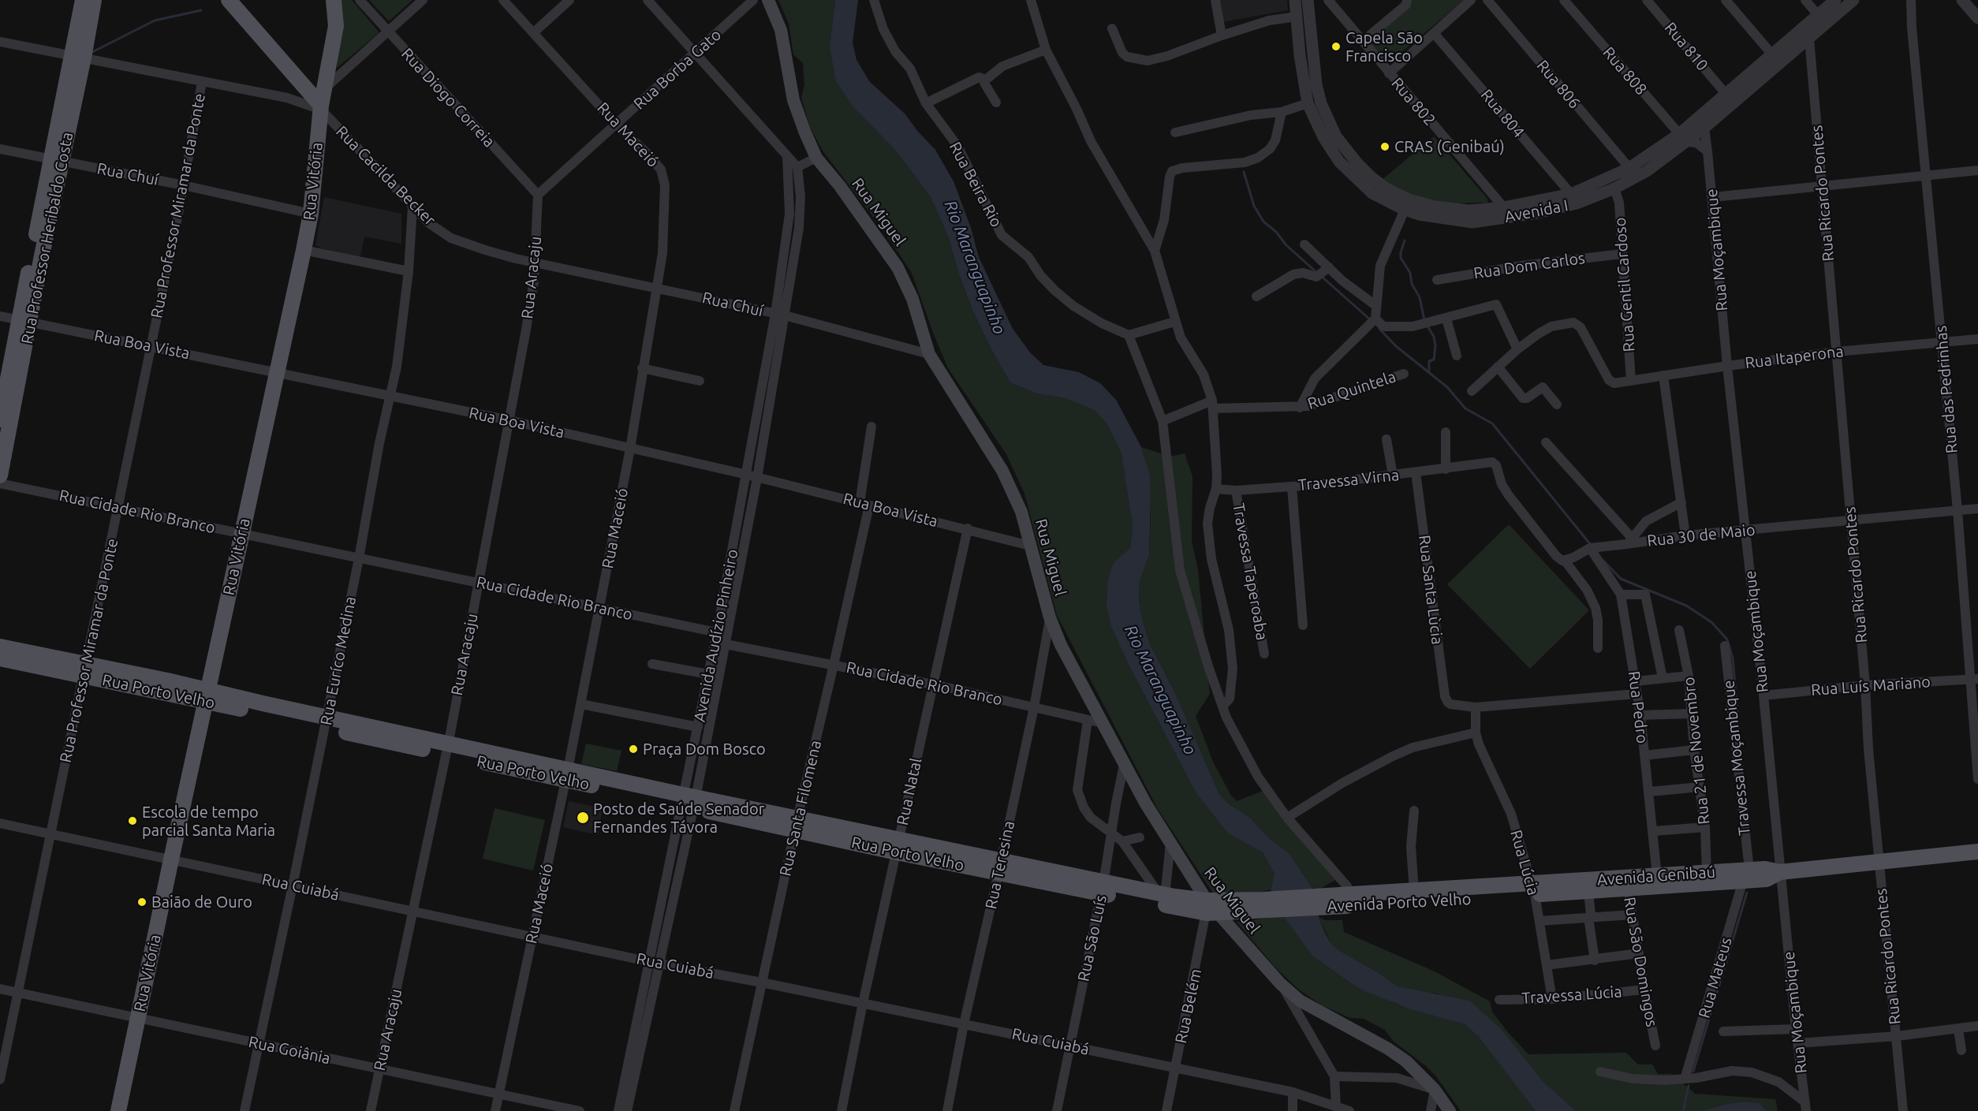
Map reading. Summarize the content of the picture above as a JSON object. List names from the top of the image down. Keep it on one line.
{"streets":{"main road":["Rua Cacilda Becker","Rua Vitória","Rua Miguel","Rua Professor Heribaldo Costa","Rua Porto Velho","Avenida Genibaú","Avenida Porto Velho"],"street":["Rua 810","Rua Borba Gato","Rua 808","Rua 806","Rua Diogo Correia","Rua 802","Rua 804","Rua Maceió","Rua Chuí","Rua Beira Rio","Rua Ricardo Pontes","Rua Professor Miramar da Ponte","Avenida I","Rua Moçambique","Rua Dom Carlos","Rua Aracaju","Rua Gentil Cardoso","Rua Boa Vista","Rua Itaperona","Rua das Pedrinhas","Rua Quintela","Travessa Virna","Rua Cidade Rio Branco","Rua 30 de Maio","Travessa Taperoaba","Rua Santa Lùcia","Avenida Audízio Pinheiro","Rua Euríco Medina","Rua Luís Mariano","Rua Pedro","Rua 21 de Novembro","Travessa Moçambique","Rua Natal","Rua Santa Filomena","Rua Lúcia","Rua Teresina","Rua Cuiabá","Rua São Luís","Rua São Domingos","Rua Mateus","Travessa Lúcia","Rua Belém","Rua Goiânia"]},"crossings":[["Rua 810","Avenida I"],["Rua Borba Gato","Rua Diogo Correia"],["Rua Borba Gato","Rua Maceió"],["Rua Borba Gato","Rua Aracaju"],["Rua 808","Avenida I"],["Rua 806","Avenida I"],["Rua Diogo Correia","Rua Aracaju"],["Rua 802","Avenida I"],["Rua 804","Avenida I"],["Rua Maceió","Rua Chuí"],["Rua Maceió","Rua Boa Vista"],["Rua Maceió","Rua Cidade Rio Branco"],["Rua Maceió","Rua Porto Velho"],["Rua Maceió","Rua Cuiabá"],["Rua Maceió","Rua Goiânia"],["Rua Chuí","Rua Cacilda Becker"],["Rua Chuí","Rua Vitória"],["Rua Chuí","Rua Professor Miramar da Ponte"],["Rua Chuí","Rua Miguel"],["Rua Chuí","Rua Professor Heribaldo Costa"],["Rua Chuí","Rua Aracaju"],["Rua Chuí","Avenida Audízio Pinheiro"],["Rua Cacilda Becker","Rua Vitória"],["Rua Cacilda Becker","Rua Aracaju"],["Rua Cacilda Becker","Rua Euríco Medina"],["Rua Vitória","Rua Boa Vista"],["Rua Vitória","Rua Cidade Rio Branco"],["Rua Vitória","Rua Porto Velho"],["Rua Vitória","Rua Cuiabá"],["Rua Vitória","Rua Goiânia"],["Rua Ricardo Pontes","Avenida I"],["Rua Ricardo Pontes","Rua Itaperona"],["Rua Ricardo Pontes","Rua 30 de Maio"],["Rua Ricardo Pontes","Rua Luís Mariano"],["Rua Ricardo Pontes","Avenida Genibaú"],["Rua Professor Miramar da Ponte","Rua Boa Vista"],["Rua Professor Miramar da Ponte","Rua Cidade Rio Branco"],["Rua Professor Miramar da Ponte","Rua Porto Velho"],["Rua Professor Miramar da Ponte","Rua Cuiabá"],["Rua Professor Miramar da Ponte","Rua Goiânia"],["Avenida I","Rua Moçambique"],["Avenida I","Rua Gentil Cardoso"],["Rua Miguel","Rua Boa Vista"],["Rua Miguel","Rua Cidade Rio Branco"],["Rua Miguel","Rua Porto Velho"],["Rua Miguel","Rua Teresina"],["Rua Miguel","Rua Cuiabá"],["Rua Miguel","Rua São Luís"],["Rua Miguel","Rua Belém"],["Rua Professor Heribaldo Costa","Rua Boa Vista"],["Rua Moçambique","Rua Itaperona"],["Rua Moçambique","Rua 30 de Maio"],["Rua Moçambique","Rua Luís Mariano"],["Rua Moçambique","Avenida Genibaú"],["Rua Dom Carlos","Rua Gentil Cardoso"],["Rua Aracaju","Rua Boa Vista"],["Rua Aracaju","Rua Cidade Rio Branco"],["Rua Aracaju","Rua Porto Velho"],["Rua Aracaju","Rua Cuiabá"],["Rua Aracaju","Rua Goiânia"],["Rua Gentil Cardoso","Rua Itaperona"],["Rua Boa Vista","Avenida Audízio Pinheiro"],["Rua Boa Vista","Rua Euríco Medina"],["Rua Boa Vista","Rua Natal"],["Rua Boa Vista","Rua Santa Filomena"],["Rua Itaperona","Rua das Pedrinhas"],["Rua das Pedrinhas","Rua 30 de Maio"],["Rua das Pedrinhas","Rua Luís Mariano"],["Travessa Virna","Rua 30 de Maio"],["Travessa Virna","Travessa Taperoaba"],["Travessa Virna","Rua Santa Lùcia"],["Rua Cidade Rio Branco","Avenida Audízio Pinheiro"],["Rua Cidade Rio Branco","Rua Euríco Medina"],["Rua Cidade Rio Branco","Rua Natal"],["Rua Cidade Rio Branco","Rua Santa Filomena"],["Rua Cidade Rio Branco","Rua Teresina"],["Rua 30 de Maio","Rua Pedro"],["Avenida Audízio Pinheiro","Rua Porto Velho"],["Avenida Audízio Pinheiro","Rua Cuiabá"],["Rua Euríco Medina","Rua Porto Velho"],["Rua Euríco Medina","Rua Cuiabá"],["Rua Euríco Medina","Rua Goiânia"],["Rua Porto Velho","Rua Natal"],["Rua Porto Velho","Rua Santa Filomena"],["Rua Porto Velho","Rua Teresina"],["Rua Porto Velho","Avenida Porto Velho"],["Rua Porto Velho","Rua São Luís"],["Rua Porto Velho","Rua Belém"],["Rua Pedro","Avenida Genibaú"],["Rua 21 de Novembro","Avenida Genibaú"],["Travessa Moçambique","Avenida Genibaú"],["Travessa Moçambique","Rua Mateus"],["Rua Natal","Rua Cuiabá"],["Rua Santa Filomena","Rua Cuiabá"],["Rua Lúcia","Avenida Genibaú"],["Rua Lúcia","Avenida Porto Velho"],["Rua Lúcia","Travessa Lúcia"],["Rua Teresina","Rua Cuiabá"],["Avenida Genibaú","Avenida Porto Velho"],["Avenida Genibaú","Rua São Domingos"],["Avenida Genibaú","Rua Mateus"],["Rua Cuiabá","Rua São Luís"],["Rua Cuiabá","Rua Belém"],["Rua São Domingos","Travessa Lúcia"]],"water":["Rio Maranguapinho"],"places":["Capela São Francisco","CRAS (Genibaú)","Praça Dom Bosco","Posto de Saúde Senador Fernandes Távora","Escola de tempo parcial Santa Maria","Baião de Ouro"]}
